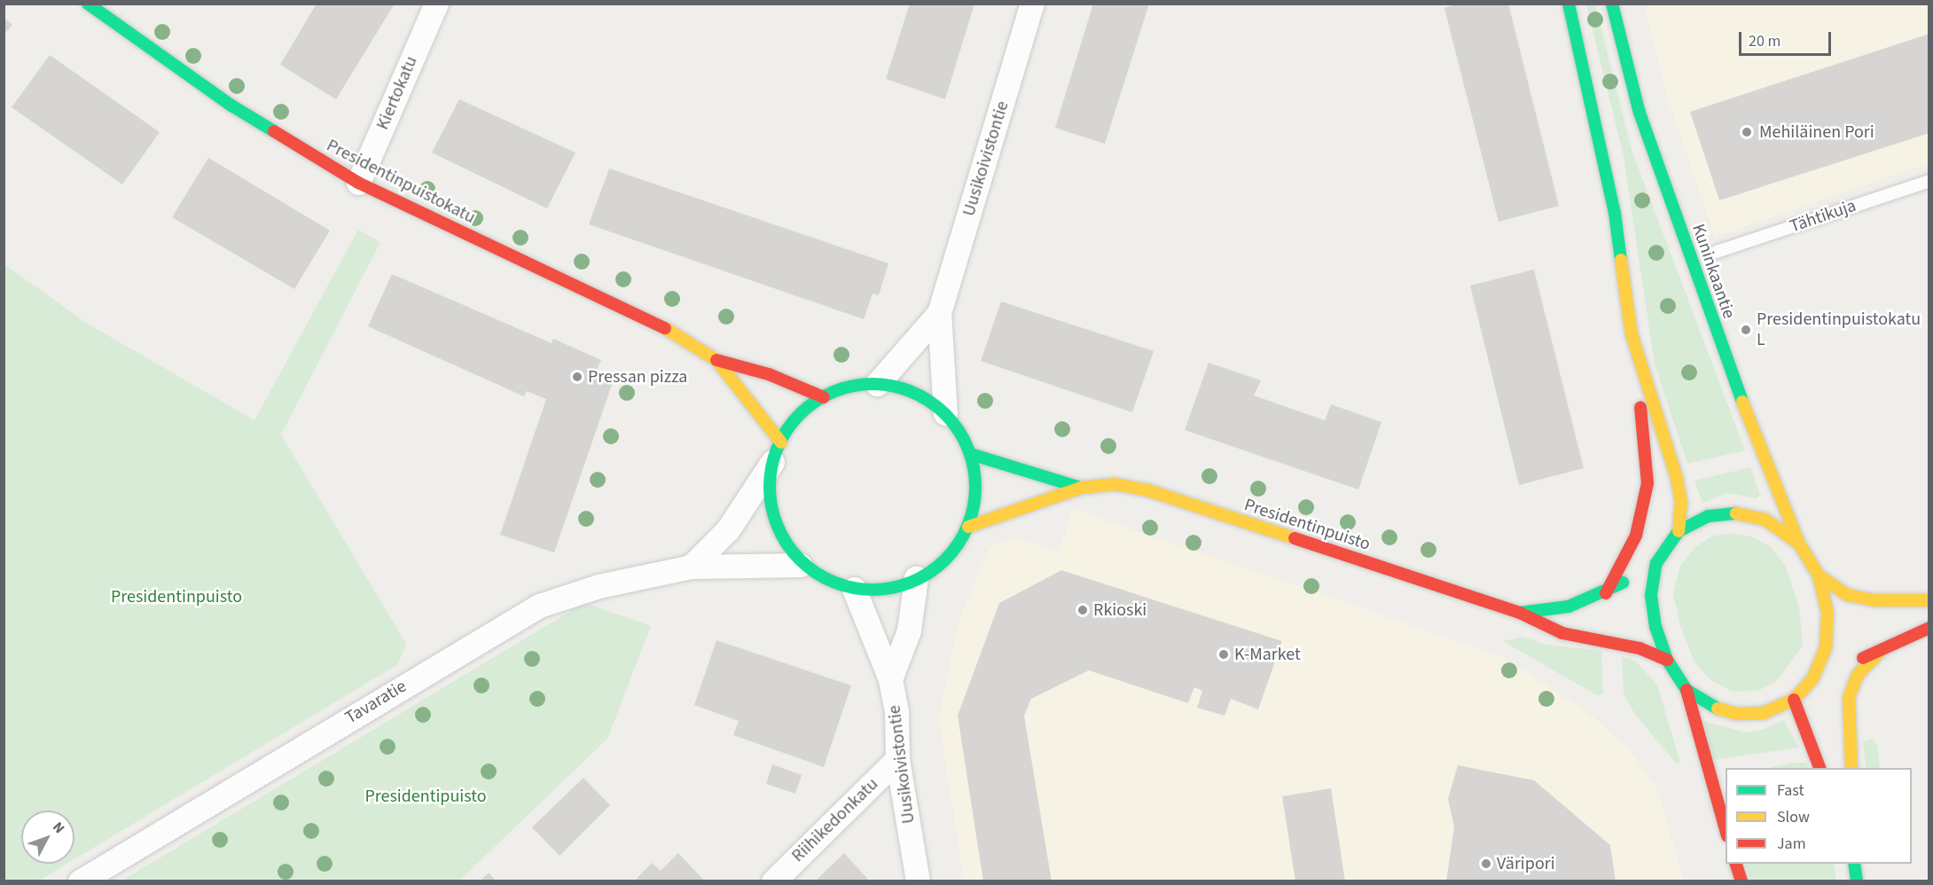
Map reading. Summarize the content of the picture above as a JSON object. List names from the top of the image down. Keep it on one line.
{"streets":{"street":["Kiertokatu","Uusikoivistontie","Presidentinpuistokatu","Kuninkaantie","Presidentinpuisto","Tavaratie","Riihikedonkatu"],"lane":["Tähtikuja"]},"crossings":[["Kiertokatu","Presidentinpuistokatu"],["Uusikoivistontie","Riihikedonkatu"]],"parks":["Presidentinpuisto","Presidentipuisto"],"places":["Mehiläinen Pori","Presidentinpuistokatu L","Pressan pizza","Rkioski","K-Market","Väripori"],"legend":["Fast","Slow","Jam"],"scale_bar":"20 m","north":"top right"}
